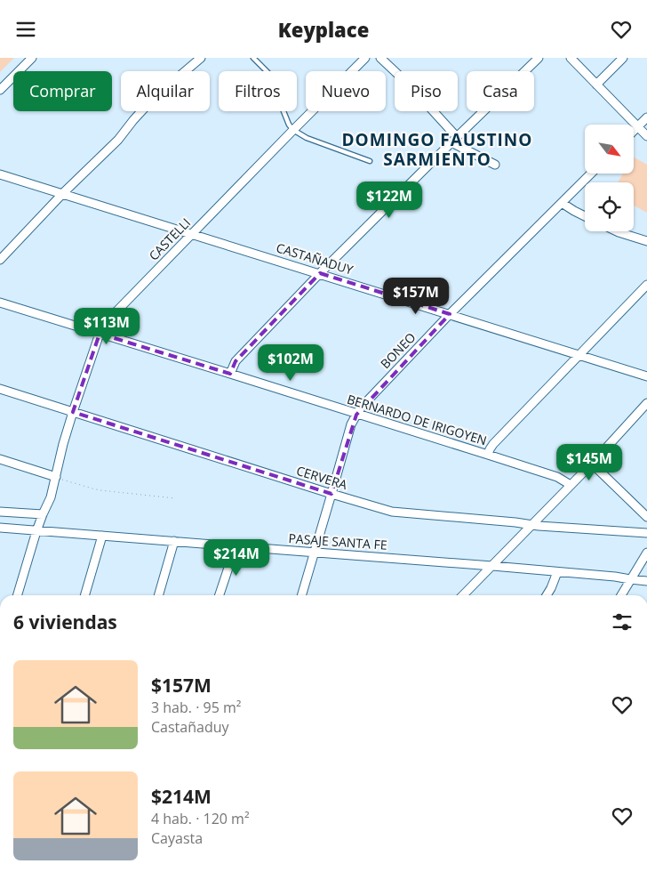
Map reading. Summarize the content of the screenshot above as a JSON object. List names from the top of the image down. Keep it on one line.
{"streets":{"street":["CASTELLI","CASTAÑADUY","BONEO","BERNARDO DE IRIGOYEN","CERVERA","PASAJE SANTA FE"]},"crossings":[["CASTELLI","CASTAÑADUY"],["CASTELLI","BERNARDO DE IRIGOYEN"],["CASTELLI","CERVERA"],["CASTELLI","PASAJE SANTA FE"],["CASTAÑADUY","BONEO"],["BONEO","BERNARDO DE IRIGOYEN"],["BONEO","CERVERA"],["BONEO","PASAJE SANTA FE"]],"districts":["DOMINGO FAUSTINO SARMIENTO"],"north":"bottom right","page":{"header":"Keyplace","chip":["Comprar","Alquilar","Filtros","Nuevo","Piso","Casa"],"price":["$122M","$157M","$113M","$102M","$145M","$214M"],"heading":"6 viviendas","list":[{"name":"$157M","note":"3 hab. · 95 m² · Castañaduy"},{"name":"$214M","note":"4 hab. · 120 m² · Cayasta"}]}}
